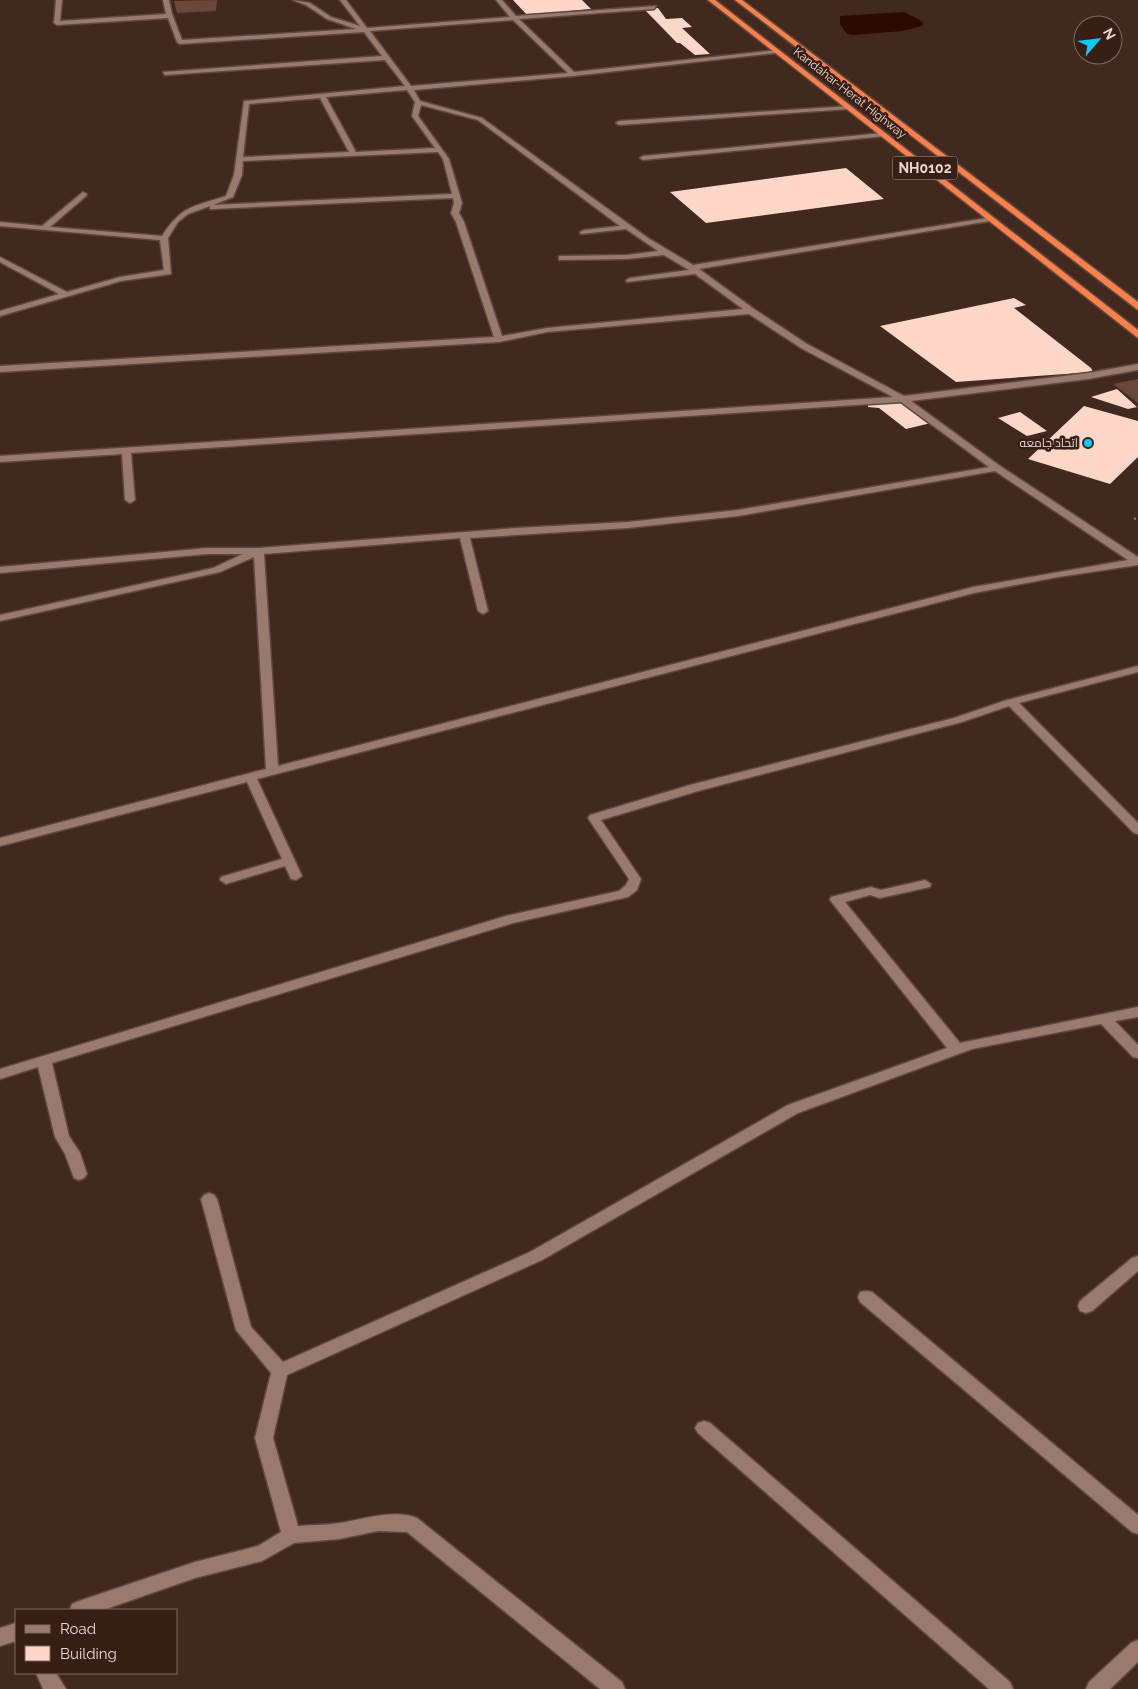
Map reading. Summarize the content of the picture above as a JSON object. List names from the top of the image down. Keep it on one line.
{"streets":{"highway":["Kandahar-Herat Highway","NH0102"]},"places":["اتحاد جامعه"],"legend":["Road","Building"],"north":"top right"}
